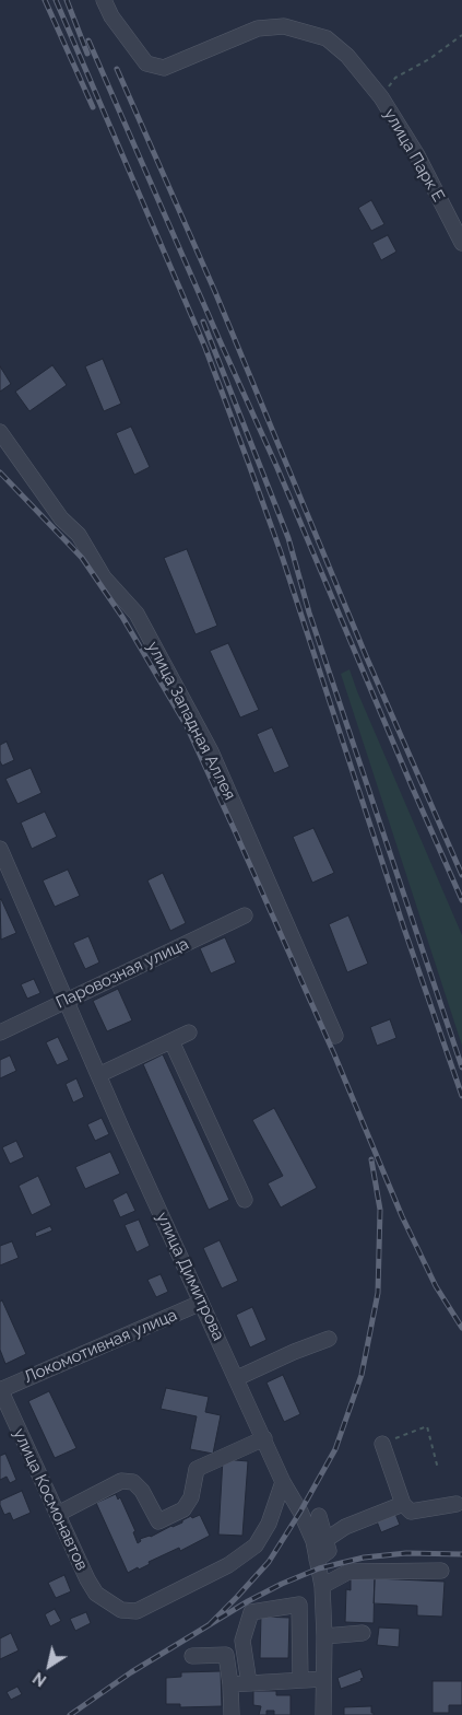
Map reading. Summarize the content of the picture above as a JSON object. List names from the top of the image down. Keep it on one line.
{"streets":{"street":["улица Парк Е","улица Западная Аллея","Паровозная улица","улица Димитрова","Локомотивная улица","улица Космонавтов"]},"crossings":[["Паровозная улица","улица Димитрова"],["улица Димитрова","Локомотивная улица"],["улица Димитрова","улица Космонавтов"],["Локомотивная улица","улица Космонавтов"]],"north":"bottom left"}
